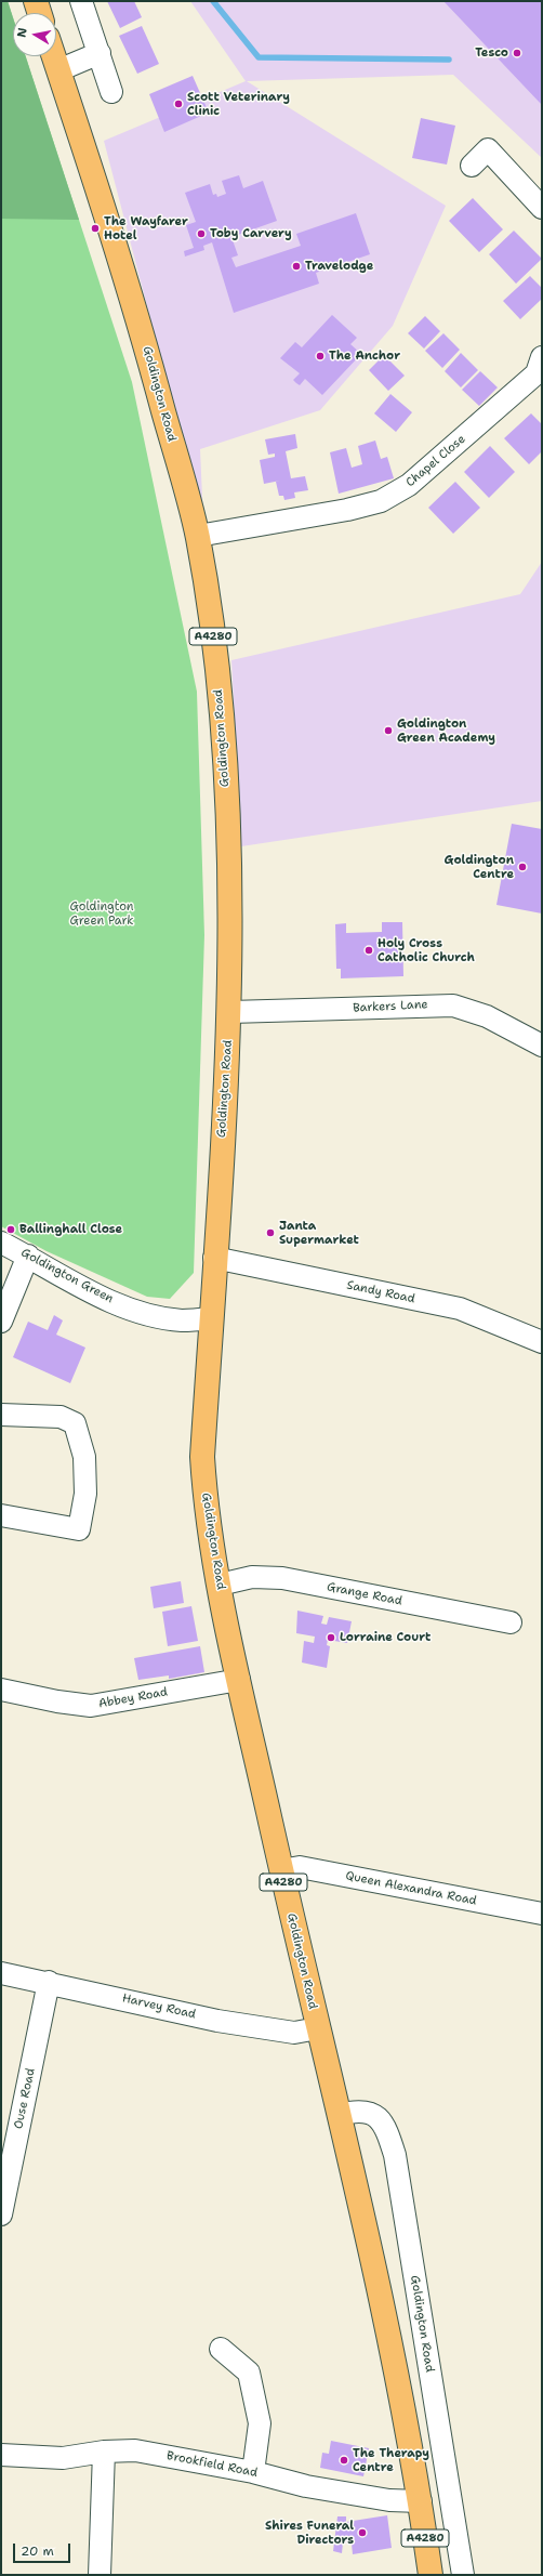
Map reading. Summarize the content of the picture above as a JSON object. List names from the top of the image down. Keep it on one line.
{"streets":{"main road":["Goldington Road","A4280"],"street":["Chapel Close","Barkers Lane","Goldington Green","Sandy Road","Grange Road","Abbey Road","Queen Alexandra Road","Harvey Road","Ouse Road","Brookfield Road"]},"crossings":[["Goldington Road","Chapel Close"],["Goldington Road","Barkers Lane"],["Goldington Road","Goldington Green"],["Goldington Road","Sandy Road"],["Goldington Road","Grange Road"],["Goldington Road","Abbey Road"],["Goldington Road","Queen Alexandra Road"],["Goldington Road","Harvey Road"],["Goldington Road","Brookfield Road"],["Harvey Road","Ouse Road"]],"parks":["Goldington Green Park"],"places":["Tesco","Scott Veterinary Clinic","The Wayfarer Hotel","Toby Carvery","Travelodge","The Anchor","Goldington Green Academy","Goldington Centre","Holy Cross Catholic Church","Ballinghall Close","Janta Supermarket","Lorraine Court","The Therapy Centre","Shires Funeral Directors"],"scale_bar":"20 m","north":"left"}
